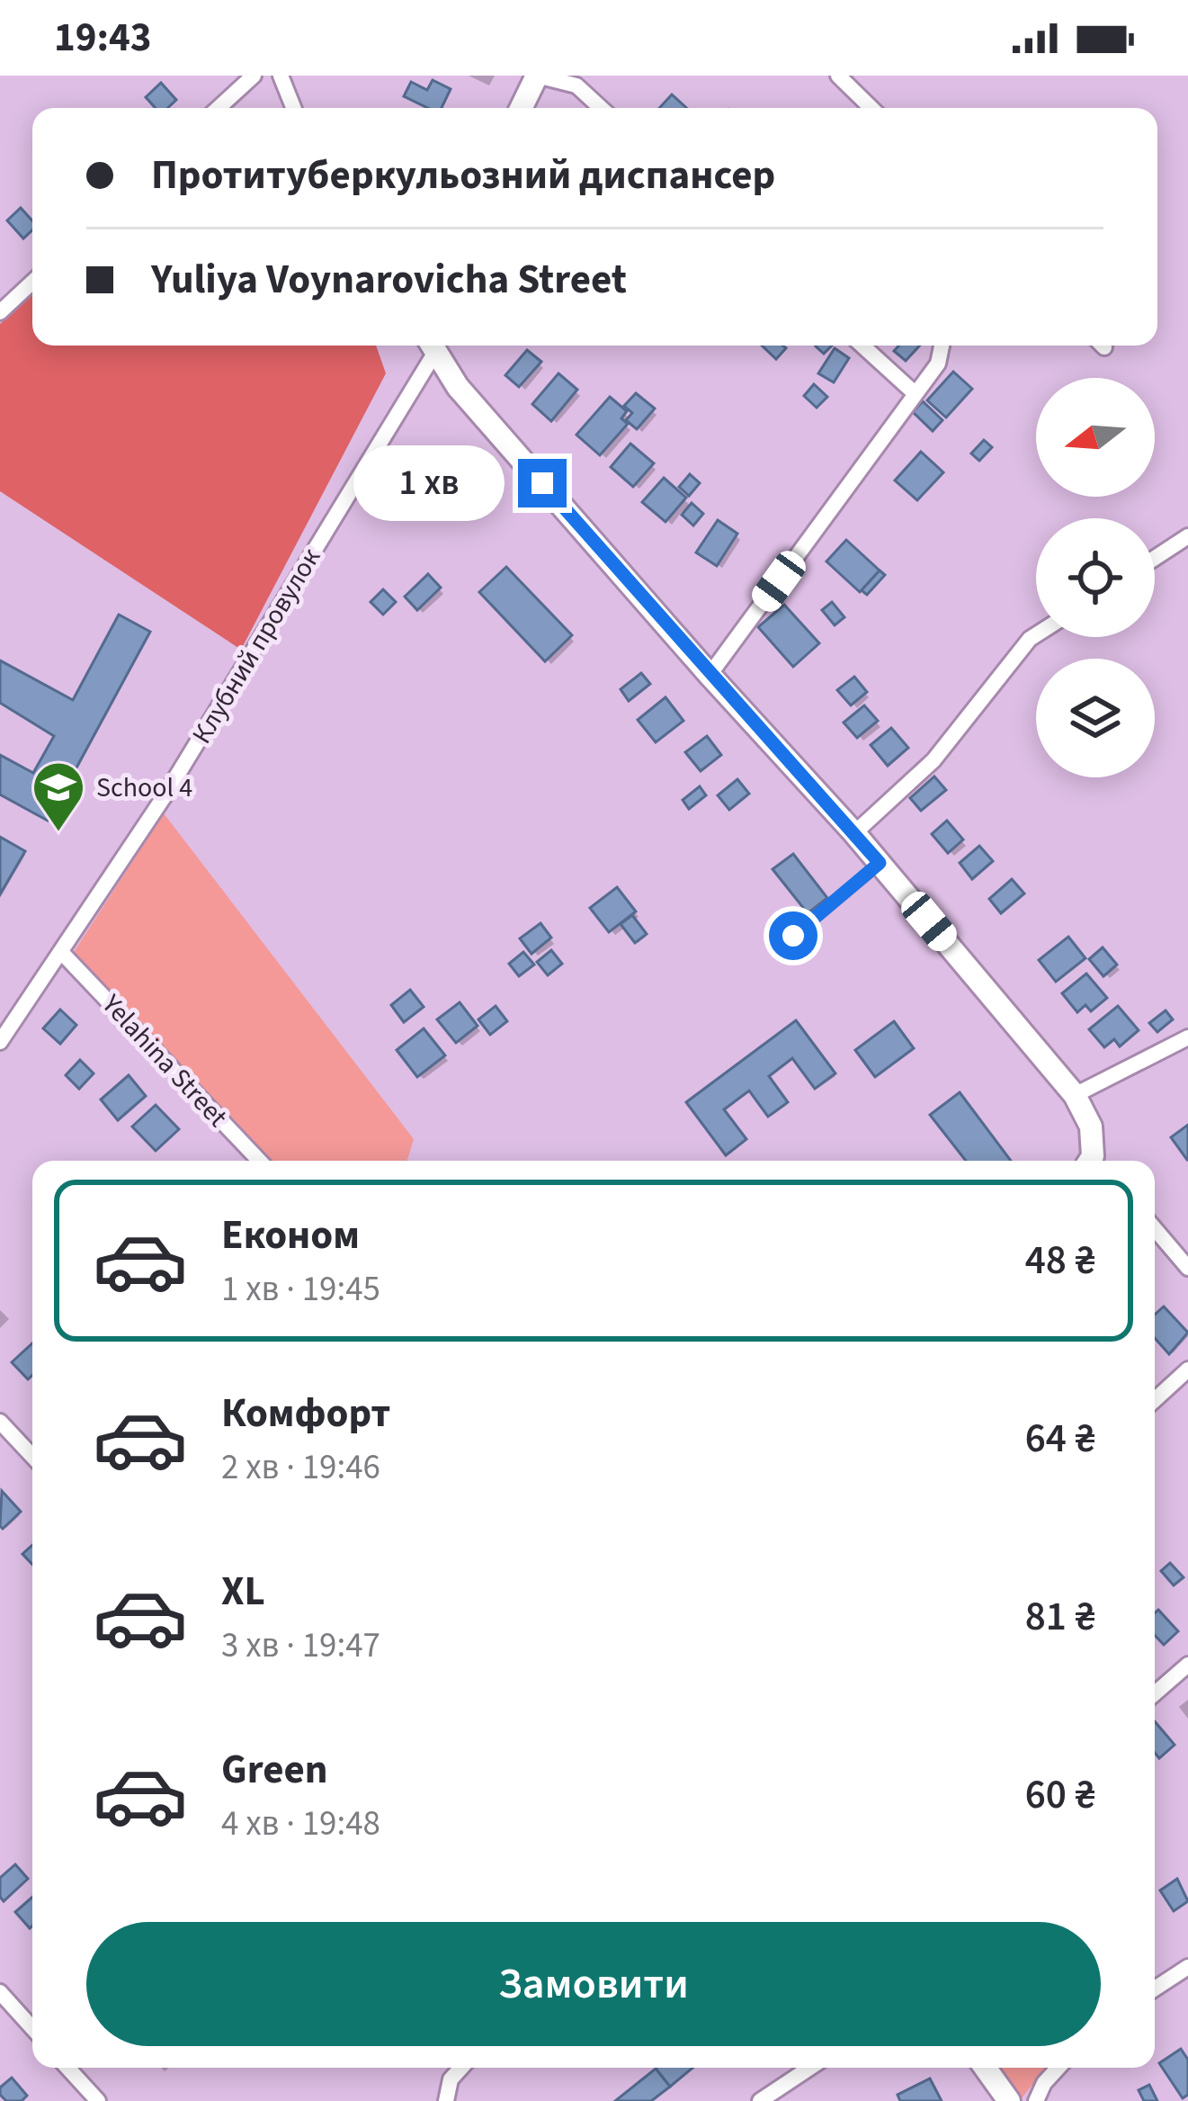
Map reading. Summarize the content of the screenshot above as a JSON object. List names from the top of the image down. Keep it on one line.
{"streets":{"street":["Клубний провулок","Yelahina Street"]},"crossings":[["Клубний провулок","Yelahina Street"]],"places":{"school or university":["School 4"]},"north":"left","page":{"status":"19:43","banner":["Протитуберкульозний диспансер","Yuliya Voynarovicha Street"],"bubble":"1 хв","list":[{"name":"Економ","note":"1 хв · 19:45","value":"48 ₴"},{"name":"Комфорт","note":"2 хв · 19:46","value":"64 ₴"},{"name":"XL","note":"3 хв · 19:47","value":"81 ₴"},{"name":"Green","note":"4 хв · 19:48","value":"60 ₴"}],"buttons":"Замовити"}}
